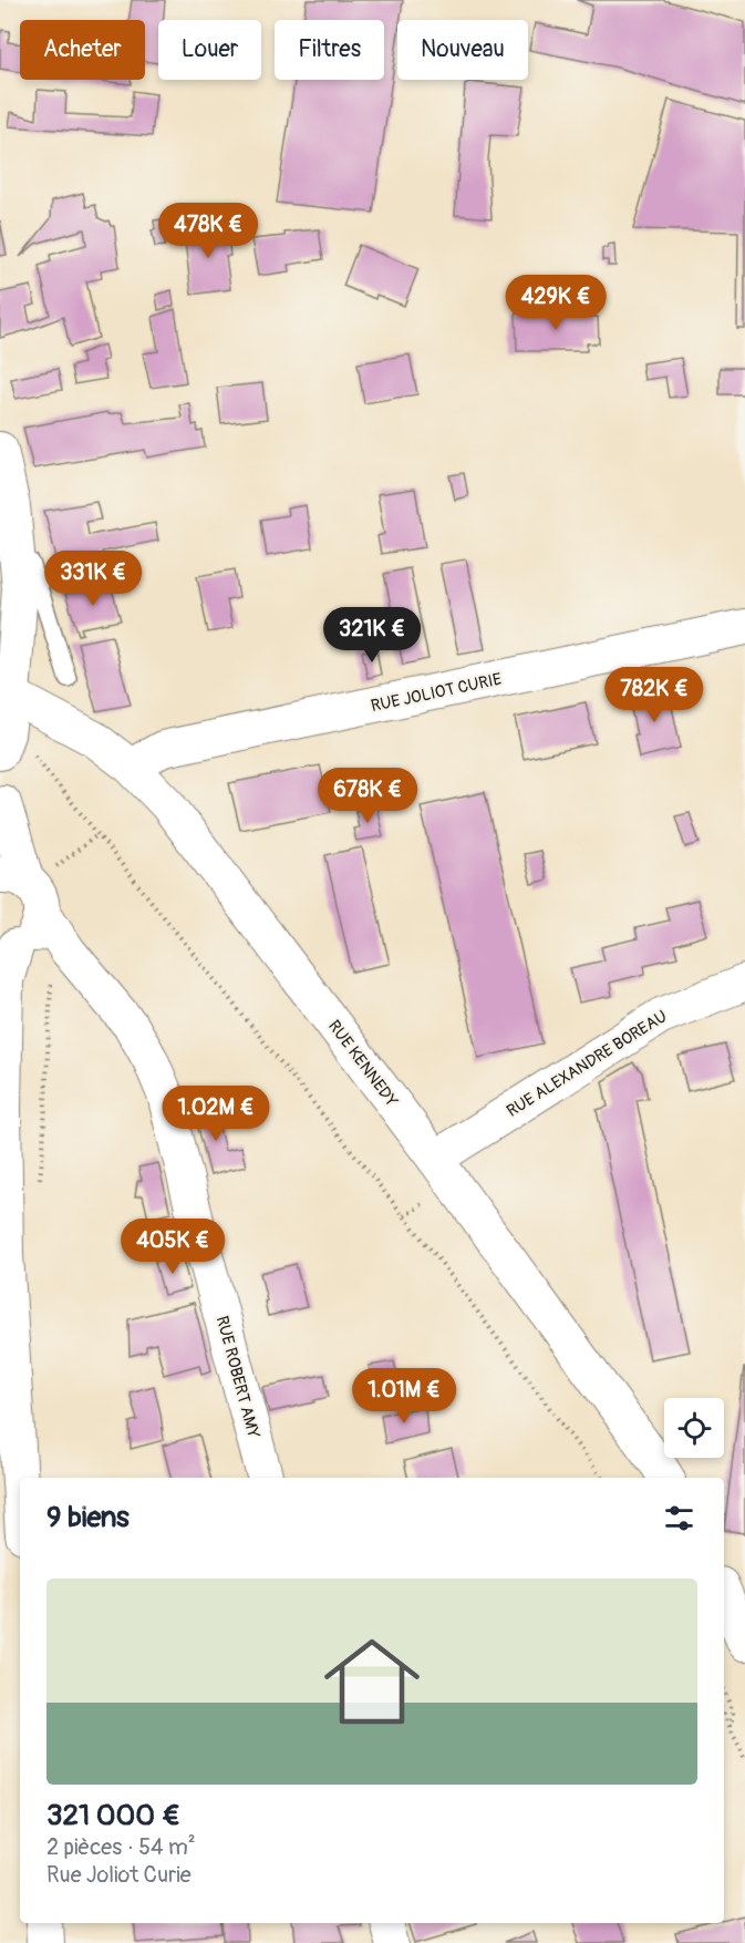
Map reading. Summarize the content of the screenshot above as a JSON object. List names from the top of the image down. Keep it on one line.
{"streets":{"street":["RUE JOLIOT CURIE","RUE KENNEDY","RUE ALEXANDRE BOREAU","RUE ROBERT AMY"]},"crossings":[["RUE JOLIOT CURIE","RUE KENNEDY"],["RUE KENNEDY","RUE ALEXANDRE BOREAU"]],"page":{"chip":["Acheter","Louer","Filtres","Nouveau"],"price":["478K €","429K €","331K €","321K €","782K €","678K €","1.02M €","405K €","1.01M €"],"heading":"9 biens","list":[{"name":"321 000 €","note":"2 pièces · 54 m² · Rue Joliot Curie"}]}}
